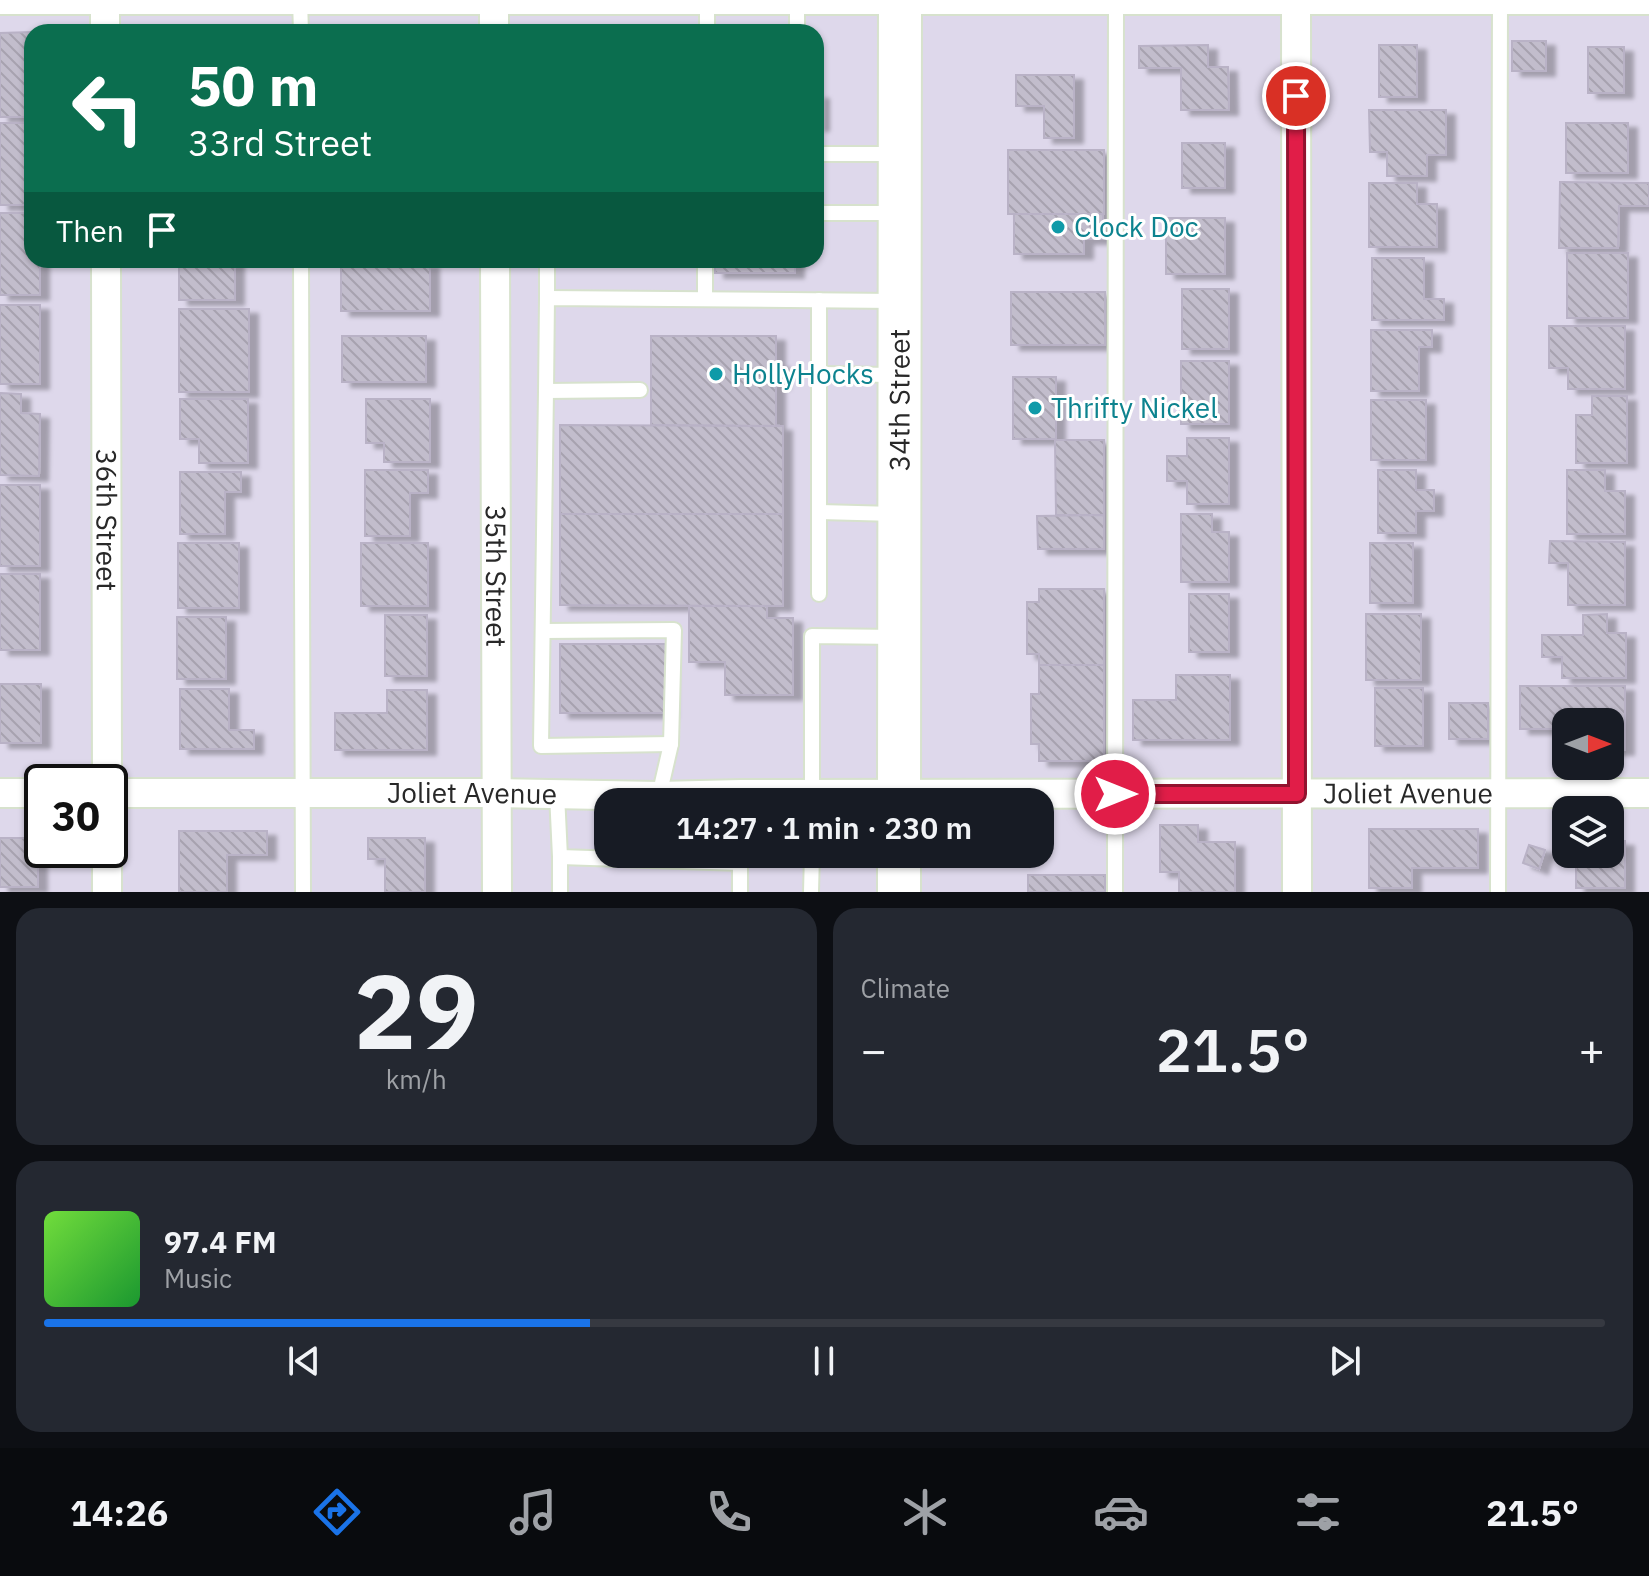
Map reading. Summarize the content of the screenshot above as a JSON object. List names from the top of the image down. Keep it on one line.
{"streets":{"main road":["34th Street"],"street":["36th Street","35th Street","Joliet Avenue"]},"crossings":[["35th Street","Joliet Avenue"]],"places":["Clock Doc","HollyHocks","Thrifty Nickel"],"north":"right","page":{"turn":["50 m","33rd Street"],"then":"Then","limit":"30","trip":"14:27 · 1 min · 230 m","tile":[["29","km/h"],"Climate"],"heat":["−","21.5°","+"],"song":["97.4 FM","Music"],"tabs":["14:26","21.5°"]}}
